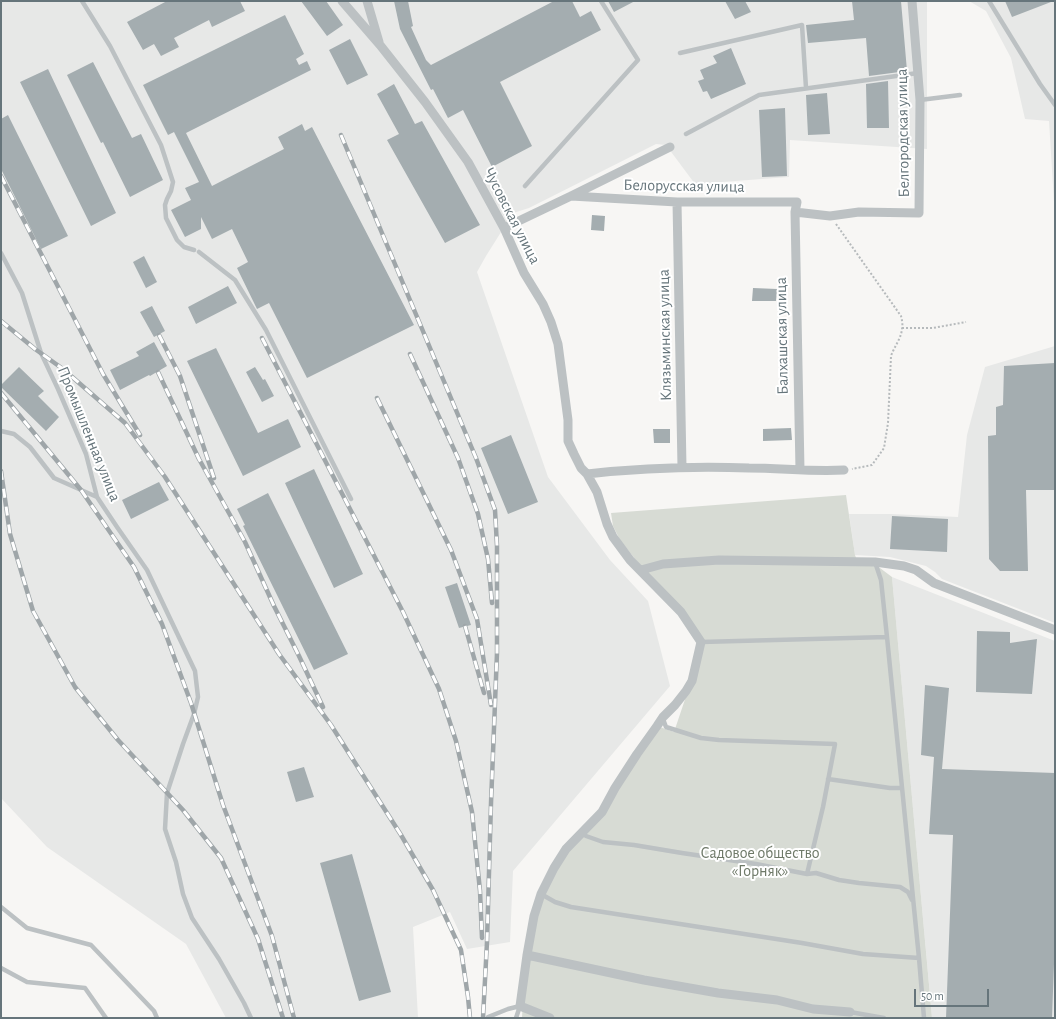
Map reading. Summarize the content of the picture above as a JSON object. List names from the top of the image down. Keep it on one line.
{"streets":{"street":["Белгородская улица","Белорусская улица","Чусовская улица","Клязьминская улица","Балхашская улица"],"lane":["Промышленная улица"]},"crossings":[["Белгородская улица","Балхашская улица"],["Белорусская улица","Клязьминская улица"],["Белорусская улица","Балхашская улица"]],"parks":["Садовое общество «Горняк»"],"scale_bar":"50 m"}
